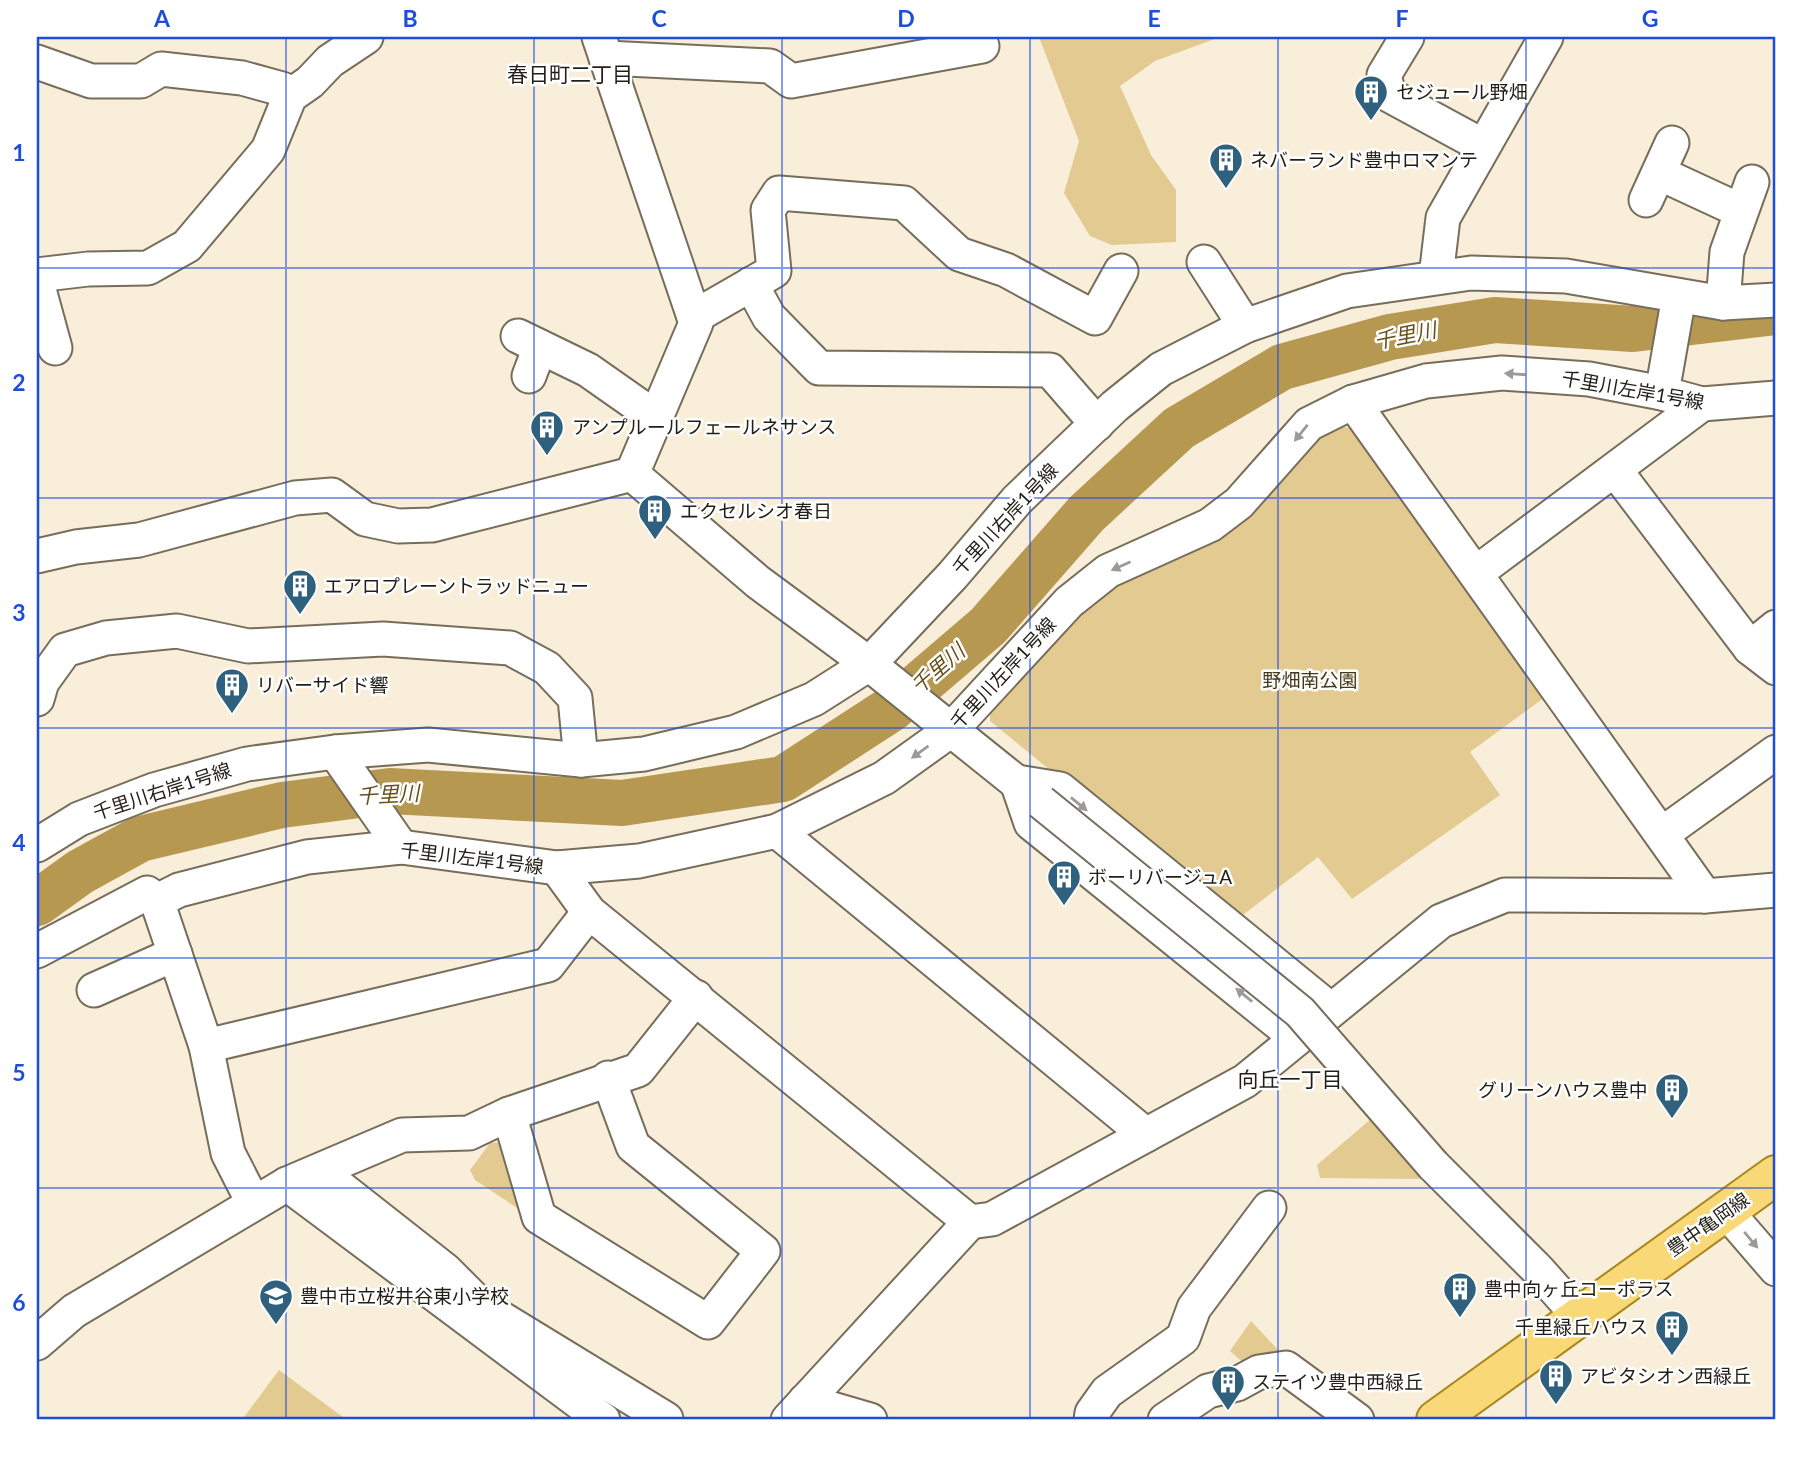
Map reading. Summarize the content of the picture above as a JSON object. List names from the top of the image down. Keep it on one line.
{"streets":{"main road":["豊中亀岡線"],"street":["千里川左岸1号線","千里川右岸1号線"]},"one_way":["千里川左岸1号線"],"districts":["春日町二丁目","向丘一丁目"],"water":["千里川"],"parks":["野畑南公園"],"places":{"building":["セジュール野畑","ネバーランド豊中ロマンテ","アンプルールフェールネサンス","エクセルシオ春日","エアロプレーントラッドニュー","リバーサイド響","ボーリバージュA","グリーンハウス豊中","豊中向ヶ丘コーポラス","千里緑丘ハウス","アビタシオン西緑丘","ステイツ豊中西緑丘"],"school or university":["豊中市立桜井谷東小学校"]},"grid":{"columns":["A","B","C","D","E","F","G"],"rows":["1","2","3","4","5","6"]}}
